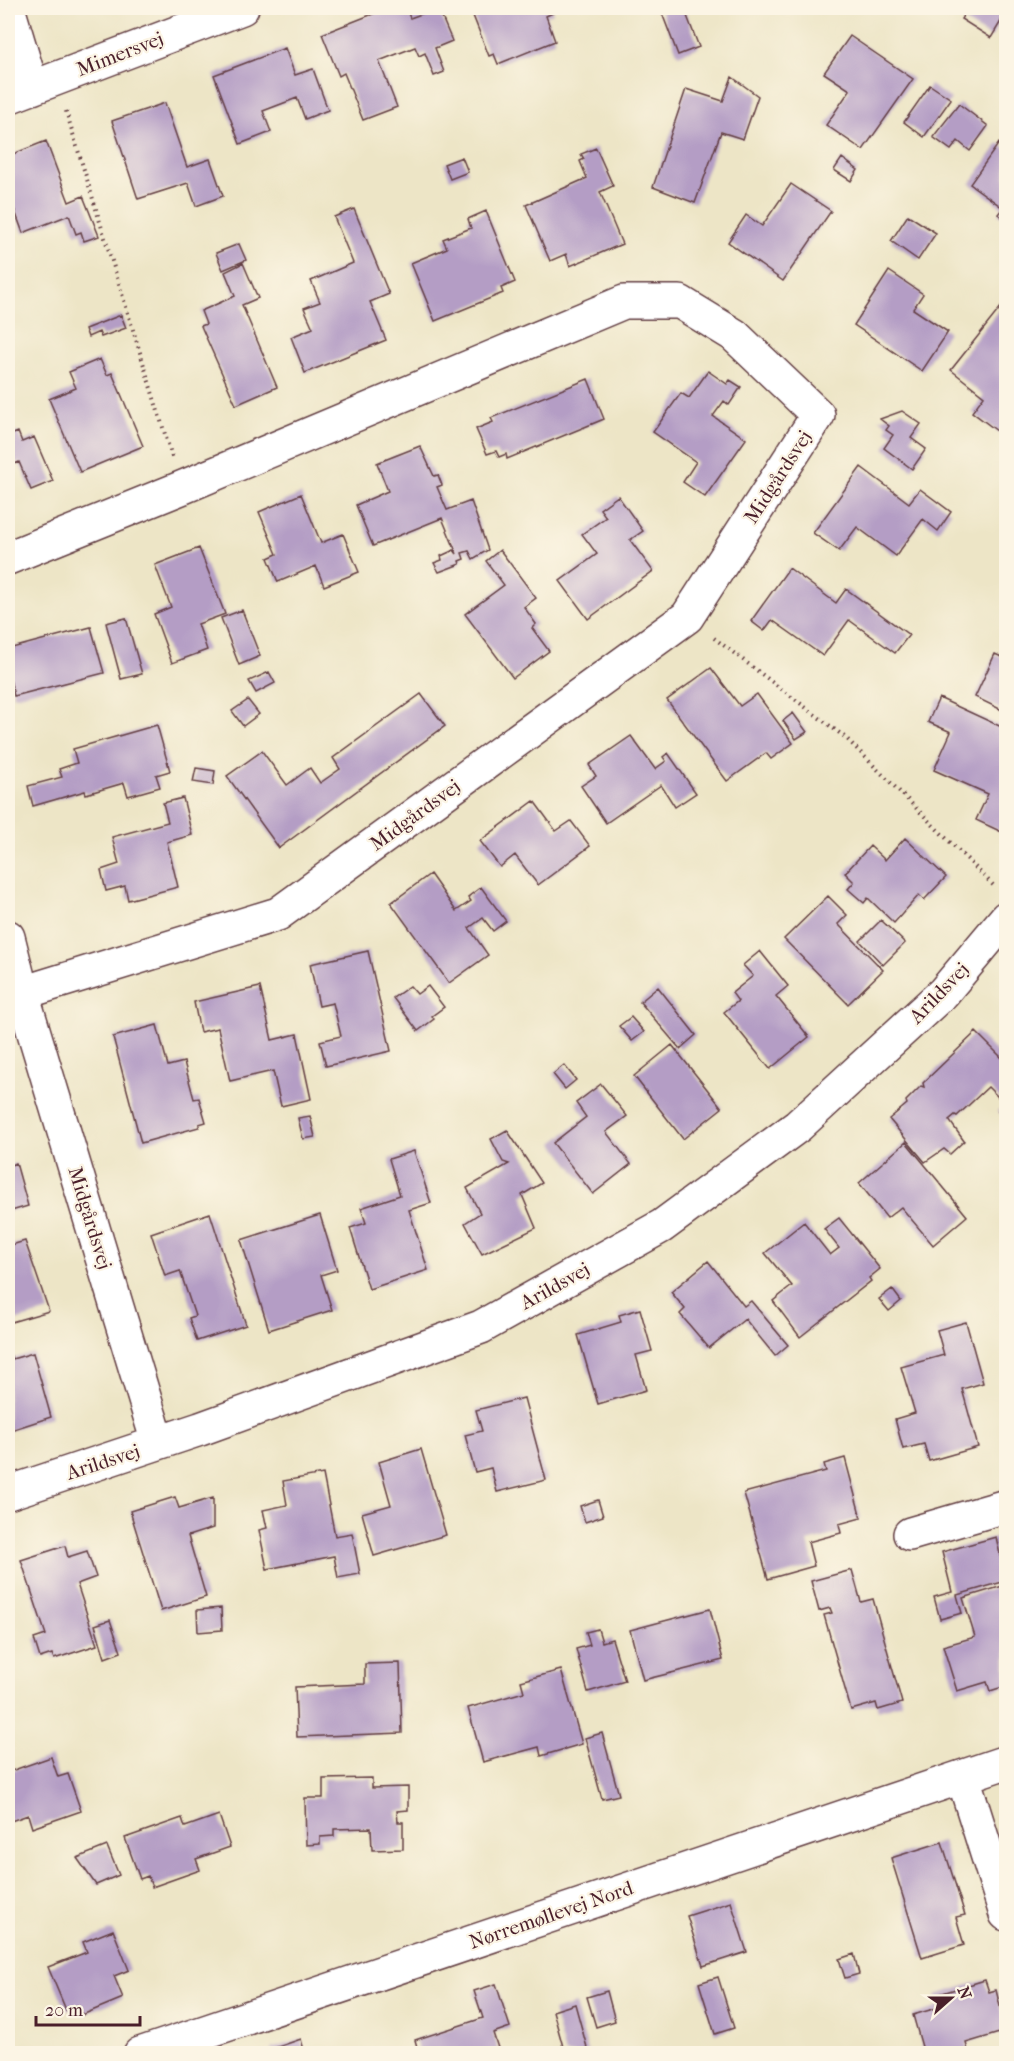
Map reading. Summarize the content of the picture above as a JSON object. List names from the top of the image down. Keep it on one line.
{"streets":{"street":["Mimersvej","Midgårdsvej","Arildsvej","Nørremøllevej Nord"]},"crossings":[["Midgårdsvej","Arildsvej"]],"scale_bar":"20 m","north":"right"}
